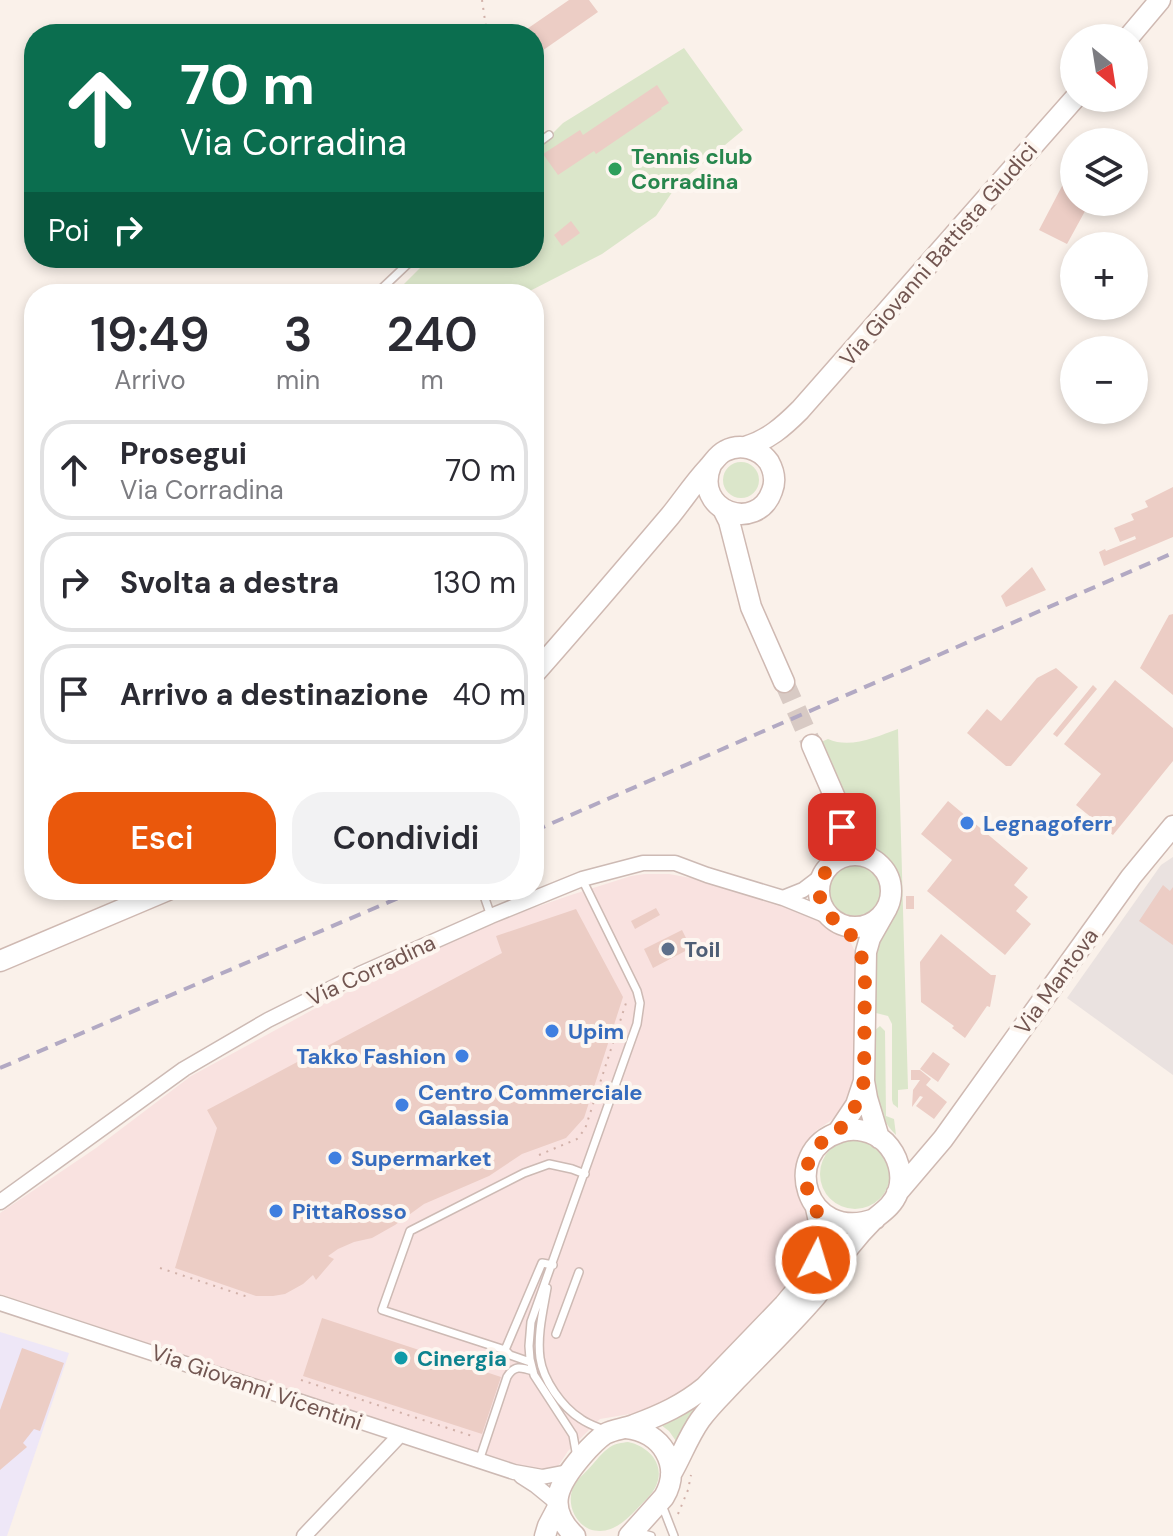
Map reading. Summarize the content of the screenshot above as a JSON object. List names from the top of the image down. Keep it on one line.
{"streets":{"main road":["Via Giovanni Battista Giudici","Via Mantova"],"street":["Via Corradina","Via Giovanni Vicentini"]},"places":["Tennis club Corradina","Legnagoferr","Toil","Upim","Takko Fashion","Centro Commerciale Galassia","Supermarket","PittaRosso","Cinergia"],"north":"bottom right","page":{"map_buttons":["+","−"],"turn":["70 m","Via Corradina"],"then":"Poi","eta":["19:49","Arrivo","3","min","240","m"],"list":[{"name":"Prosegui","note":"Via Corradina","value":"70 m"},{"name":"Svolta a destra","value":"130 m"},{"name":"Arrivo a destinazione","value":"40 m"}],"buttons":["Esci","Condividi"]}}
